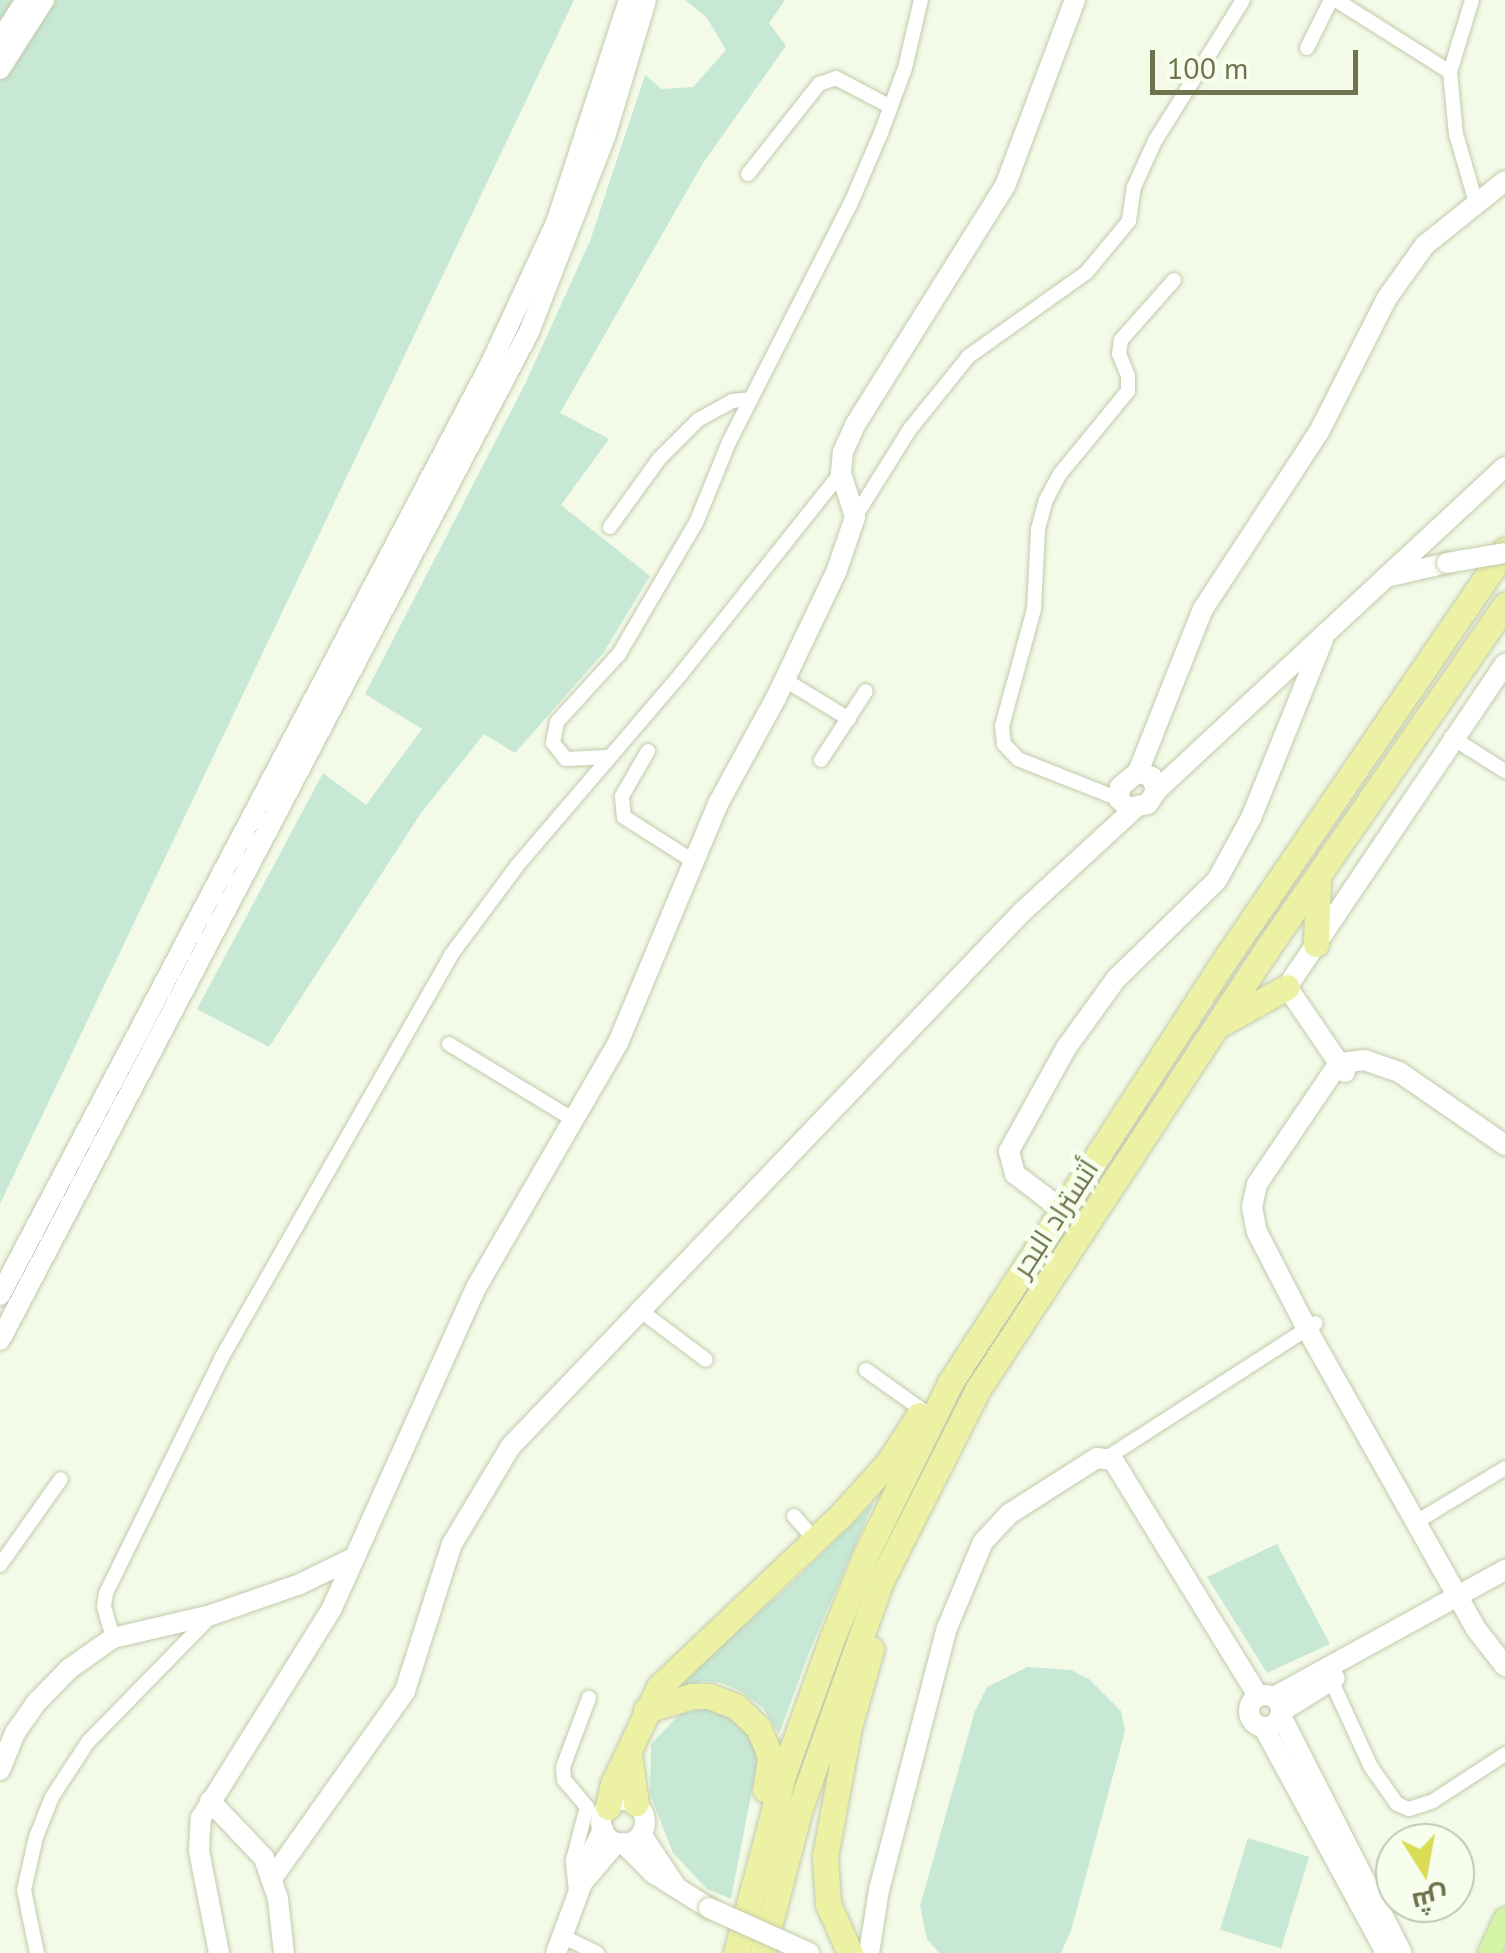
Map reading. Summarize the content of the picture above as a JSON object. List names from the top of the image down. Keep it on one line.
{"streets":{"highway":["أتستراد البحر"]},"scale_bar":"100 m","north":"bottom"}
